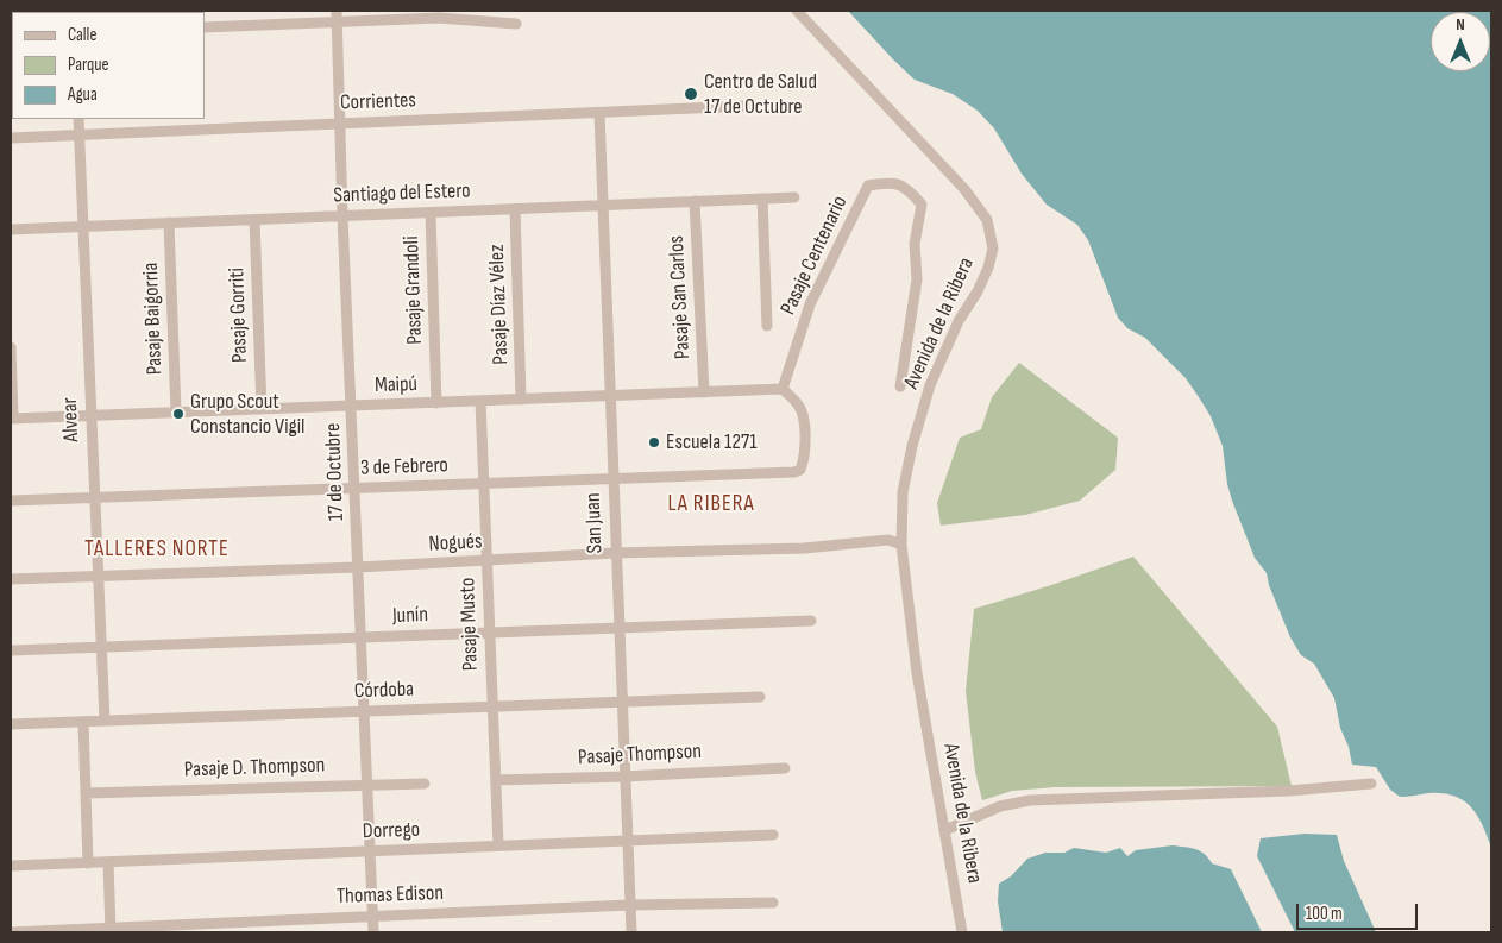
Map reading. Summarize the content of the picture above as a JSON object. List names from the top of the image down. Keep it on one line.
{"streets":{"street":["Corrientes","Santiago del Estero","Pasaje Centenario","Pasaje Grandoli","Pasaje San Carlos","Pasaje Díaz Vélez","Pasaje Gorriti","Pasaje Baigorria","Avenida de la Ribera","Maipú","Alvear","3 de Febrero","17 de Octubre","San Juan","Nogués","Junín","Pasaje Musto","Córdoba","Pasaje Thompson","Pasaje D. Thompson","Dorrego","Thomas Edison"]},"crossings":[["Corrientes","Alvear"],["Corrientes","17 de Octubre"],["Corrientes","San Juan"],["Santiago del Estero","Pasaje Grandoli"],["Santiago del Estero","Pasaje San Carlos"],["Santiago del Estero","Pasaje Díaz Vélez"],["Santiago del Estero","Pasaje Gorriti"],["Santiago del Estero","Pasaje Baigorria"],["Santiago del Estero","Alvear"],["Santiago del Estero","17 de Octubre"],["Santiago del Estero","San Juan"],["Pasaje Centenario","Maipú"],["Pasaje Centenario","3 de Febrero"],["Pasaje Grandoli","Maipú"],["Pasaje San Carlos","Maipú"],["Pasaje Díaz Vélez","Maipú"],["Pasaje Gorriti","Maipú"],["Pasaje Baigorria","Maipú"],["Avenida de la Ribera","Nogués"],["Maipú","Alvear"],["Maipú","3 de Febrero"],["Maipú","17 de Octubre"],["Maipú","San Juan"],["Maipú","Pasaje Musto"],["Alvear","3 de Febrero"],["Alvear","Nogués"],["Alvear","Junín"],["Alvear","Córdoba"],["3 de Febrero","17 de Octubre"],["3 de Febrero","San Juan"],["3 de Febrero","Pasaje Musto"],["17 de Octubre","Nogués"],["17 de Octubre","Junín"],["17 de Octubre","Córdoba"],["17 de Octubre","Pasaje D. Thompson"],["17 de Octubre","Dorrego"],["17 de Octubre","Thomas Edison"],["San Juan","Nogués"],["San Juan","Junín"],["San Juan","Córdoba"],["San Juan","Pasaje Thompson"],["San Juan","Dorrego"],["San Juan","Thomas Edison"],["Nogués","Pasaje Musto"],["Junín","Pasaje Musto"],["Pasaje Musto","Córdoba"],["Pasaje Musto","Pasaje Thompson"],["Pasaje Musto","Dorrego"]],"districts":["LA RIBERA","TALLERES NORTE"],"places":["Centro de Salud 17 de Octubre","Grupo Scout Constancio Vigil","Escuela 1271"],"legend":["Calle","Parque","Agua"],"scale_bar":"100 m","north":"top"}
